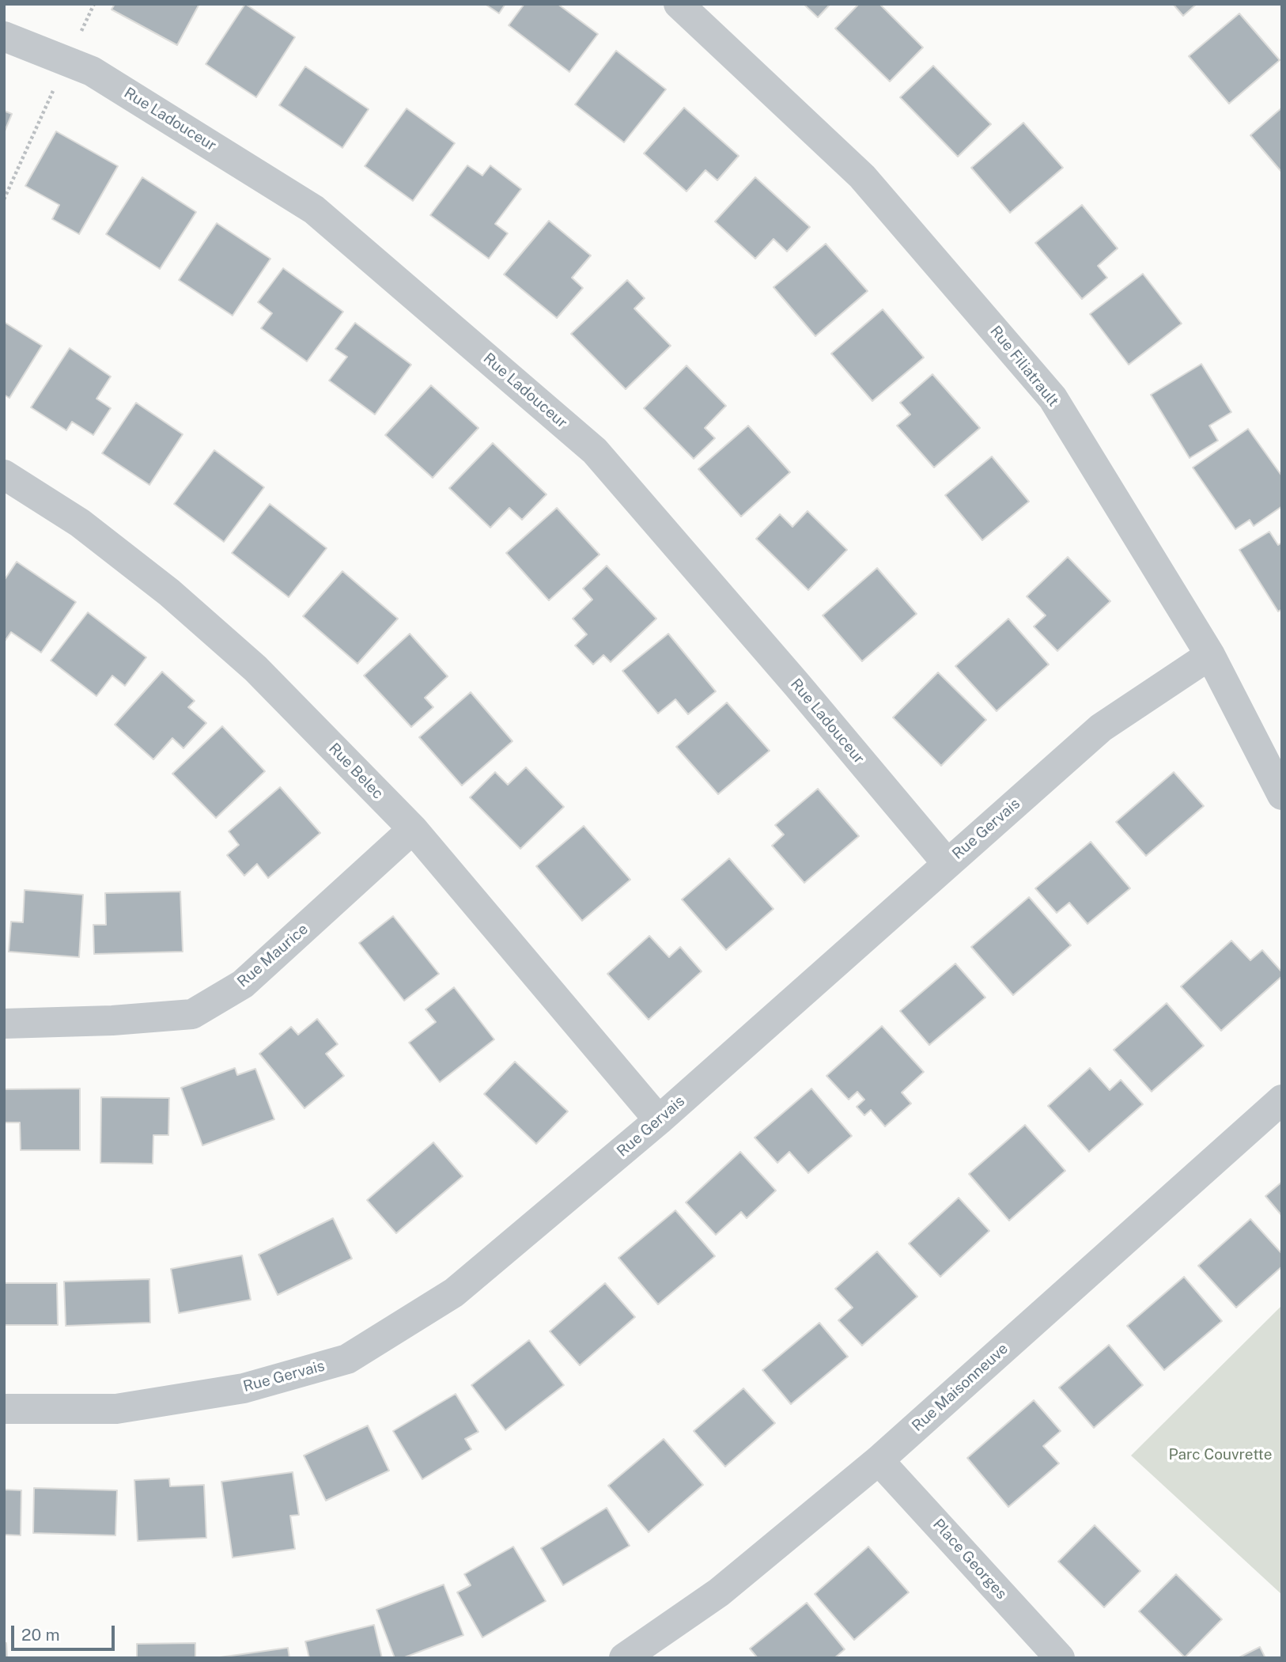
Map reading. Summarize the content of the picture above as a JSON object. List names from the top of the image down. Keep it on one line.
{"streets":{"street":["Rue Ladouceur","Rue Filiatrault","Rue Belec","Rue Gervais","Rue Maurice","Rue Maisonneuve","Place Georges"]},"crossings":[["Rue Ladouceur","Rue Gervais"],["Rue Filiatrault","Rue Gervais"],["Rue Belec","Rue Gervais"],["Rue Belec","Rue Maurice"],["Rue Maisonneuve","Place Georges"]],"parks":["Parc Couvrette"],"scale_bar":"20 m"}
